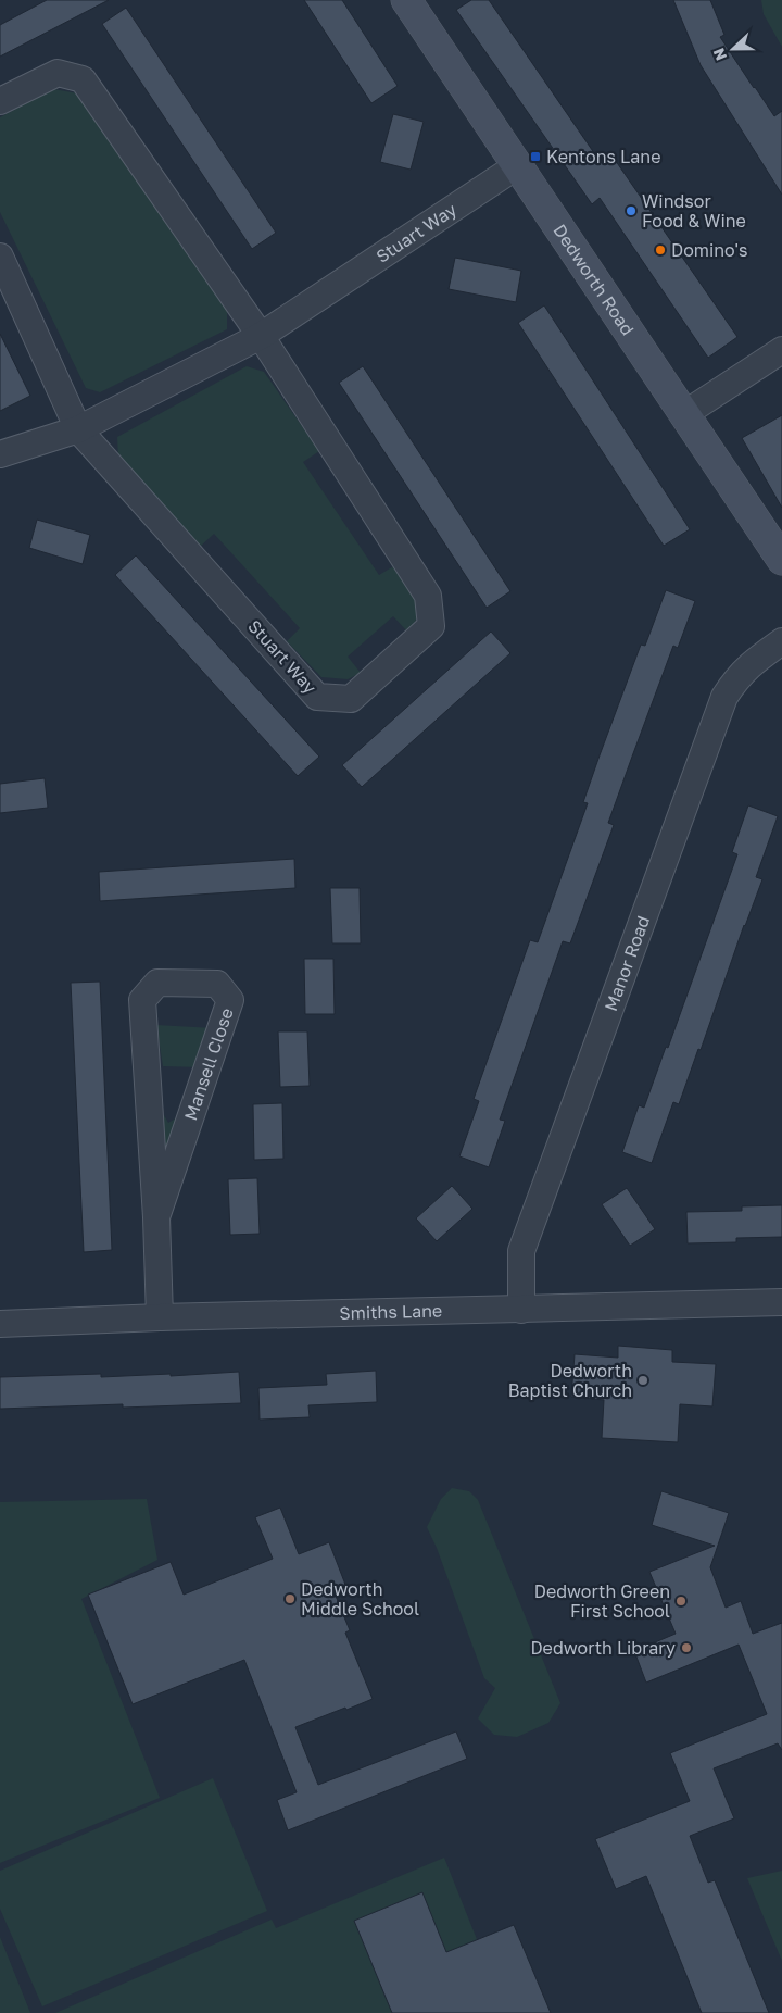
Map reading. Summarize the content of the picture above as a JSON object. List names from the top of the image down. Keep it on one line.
{"streets":{"main road":["Dedworth Road"],"street":["Stuart Way","Manor Road","Mansell Close","Smiths Lane"]},"crossings":[["Stuart Way","Dedworth Road"],["Manor Road","Smiths Lane"],["Mansell Close","Smiths Lane"]],"places":{"transit":["Kentons Lane"],"other":["Windsor Food & Wine","Domino's","Dedworth Baptist Church","Dedworth Middle School","Dedworth Green First School","Dedworth Library"]},"north":"left"}
